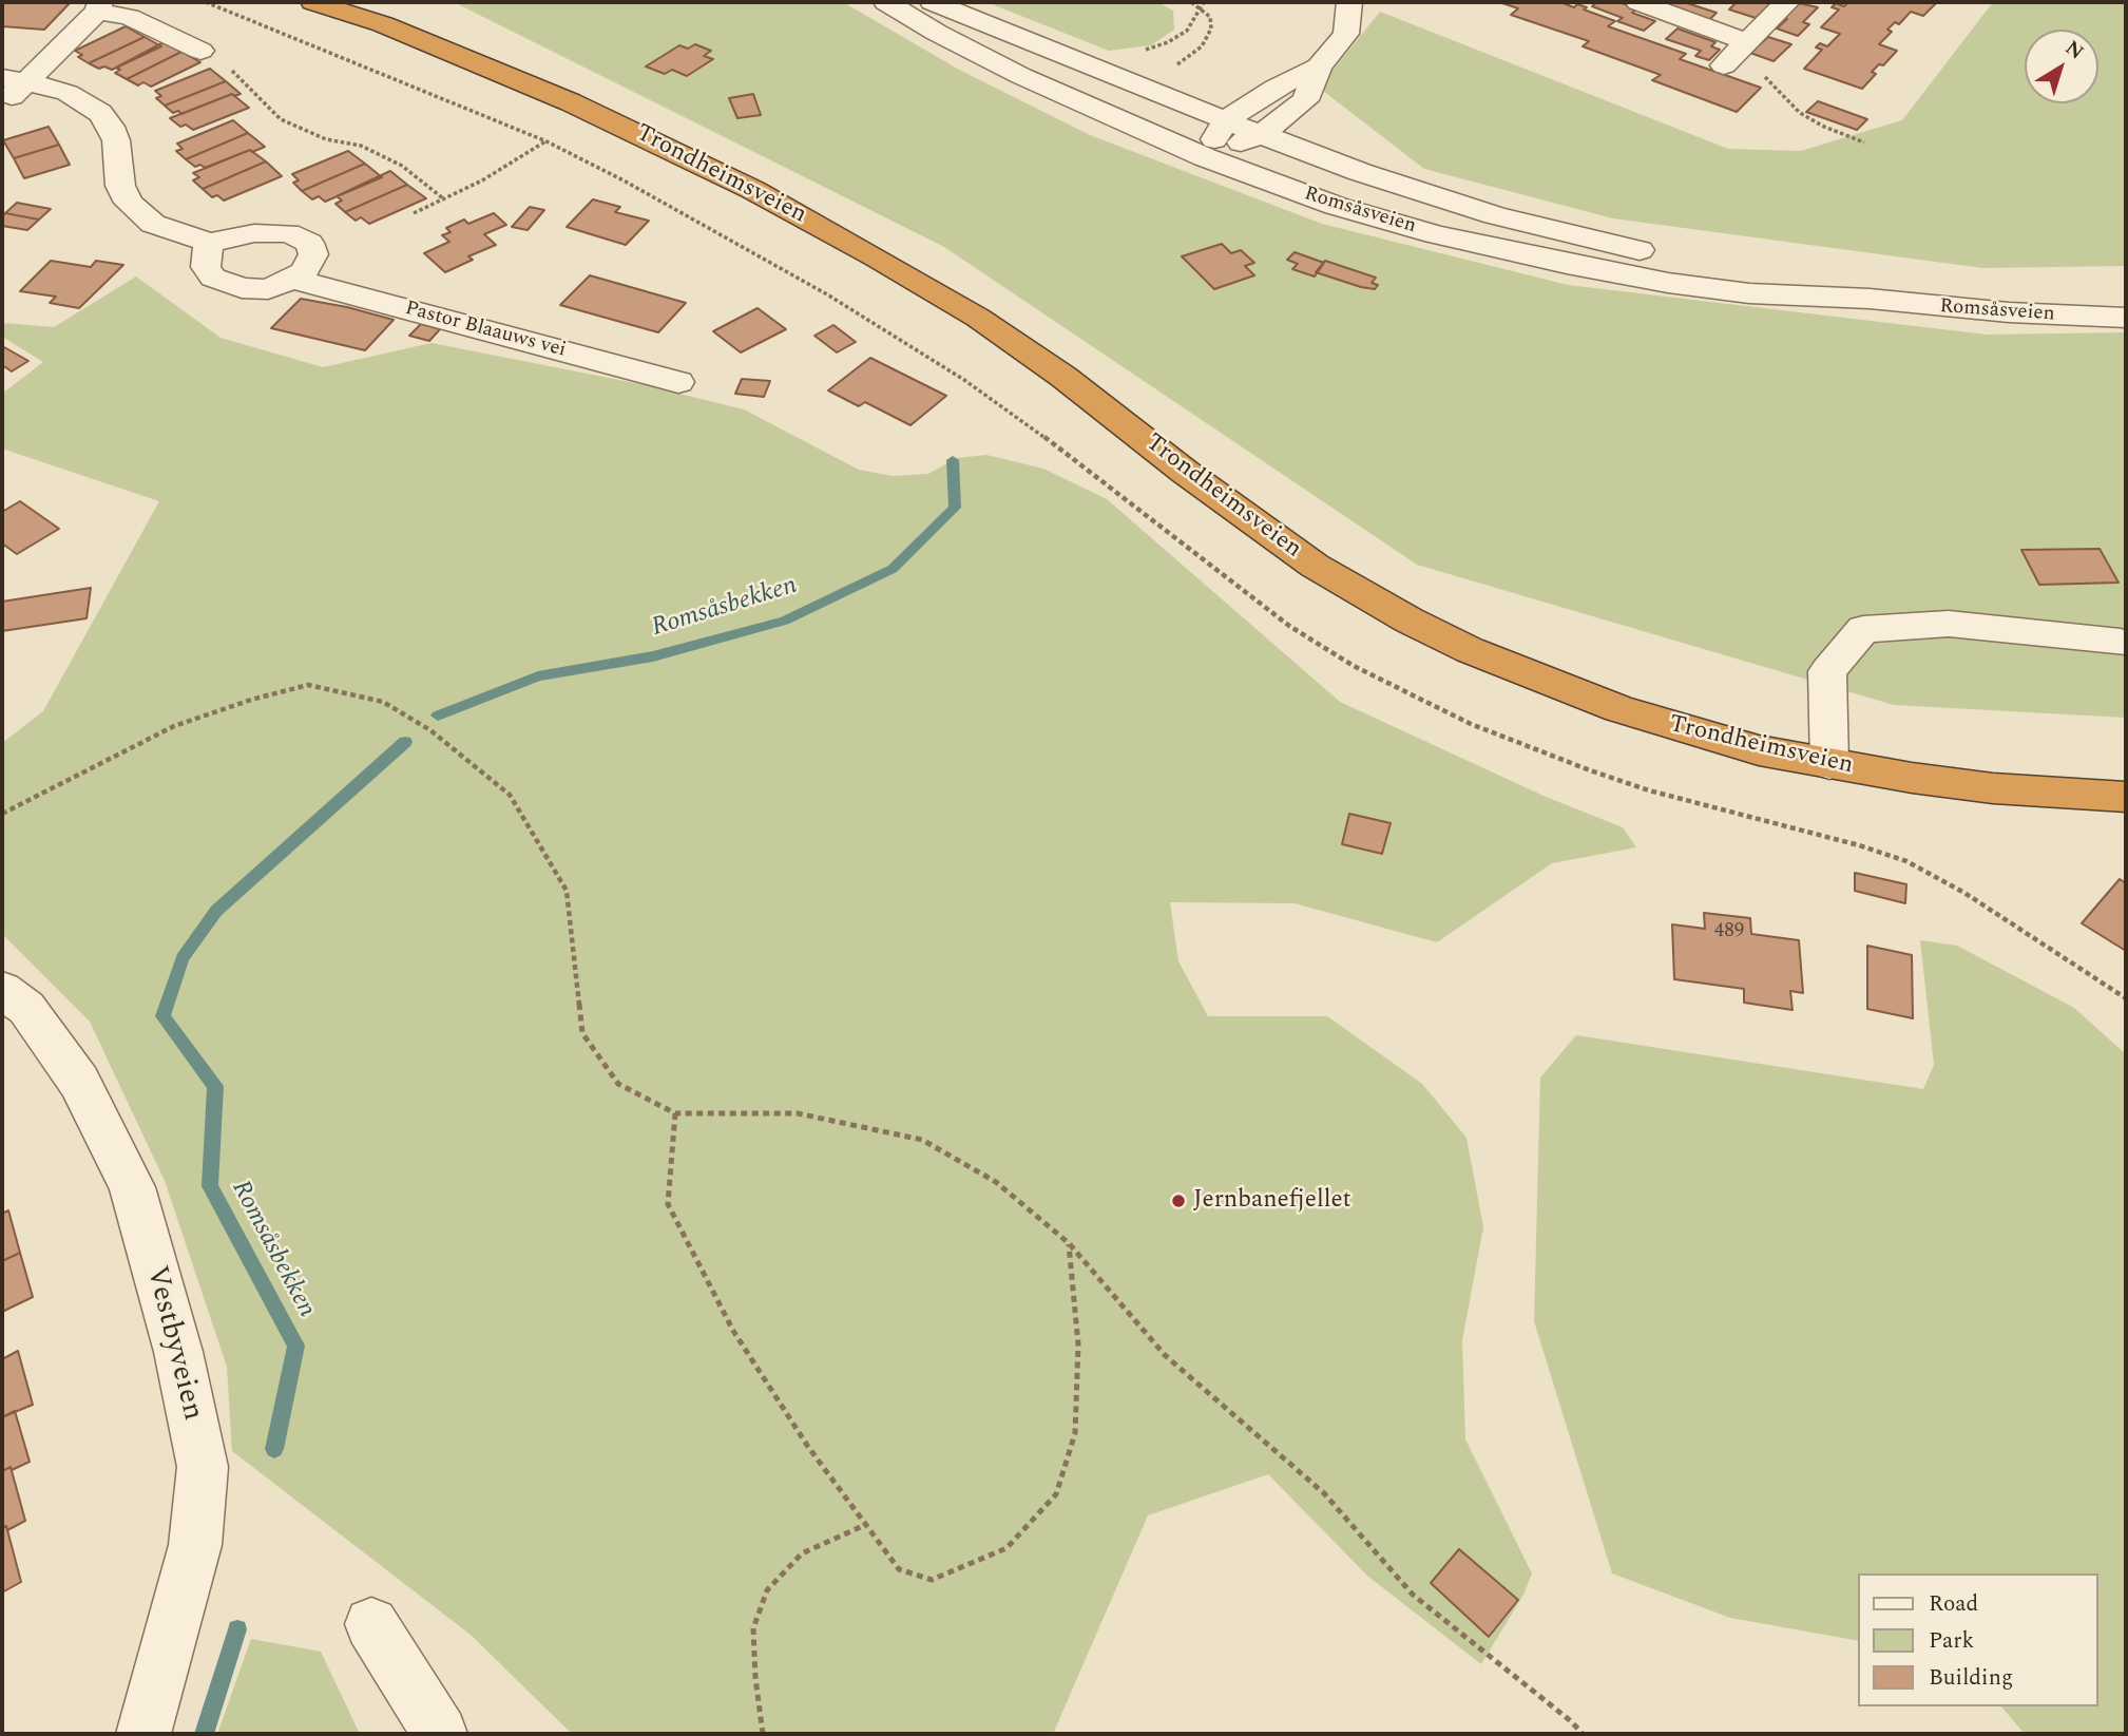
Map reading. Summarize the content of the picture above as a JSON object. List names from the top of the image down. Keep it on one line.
{"streets":{"highway":["Trondheimsveien"],"street":["Romsåsveien","Pastor Blaauws vei","Vestbyveien"]},"water":["Romsåsbekken"],"places":["Jernbanefjellet"],"house_numbers":["489"],"legend":["Road","Park","Building"],"north":"top right"}
